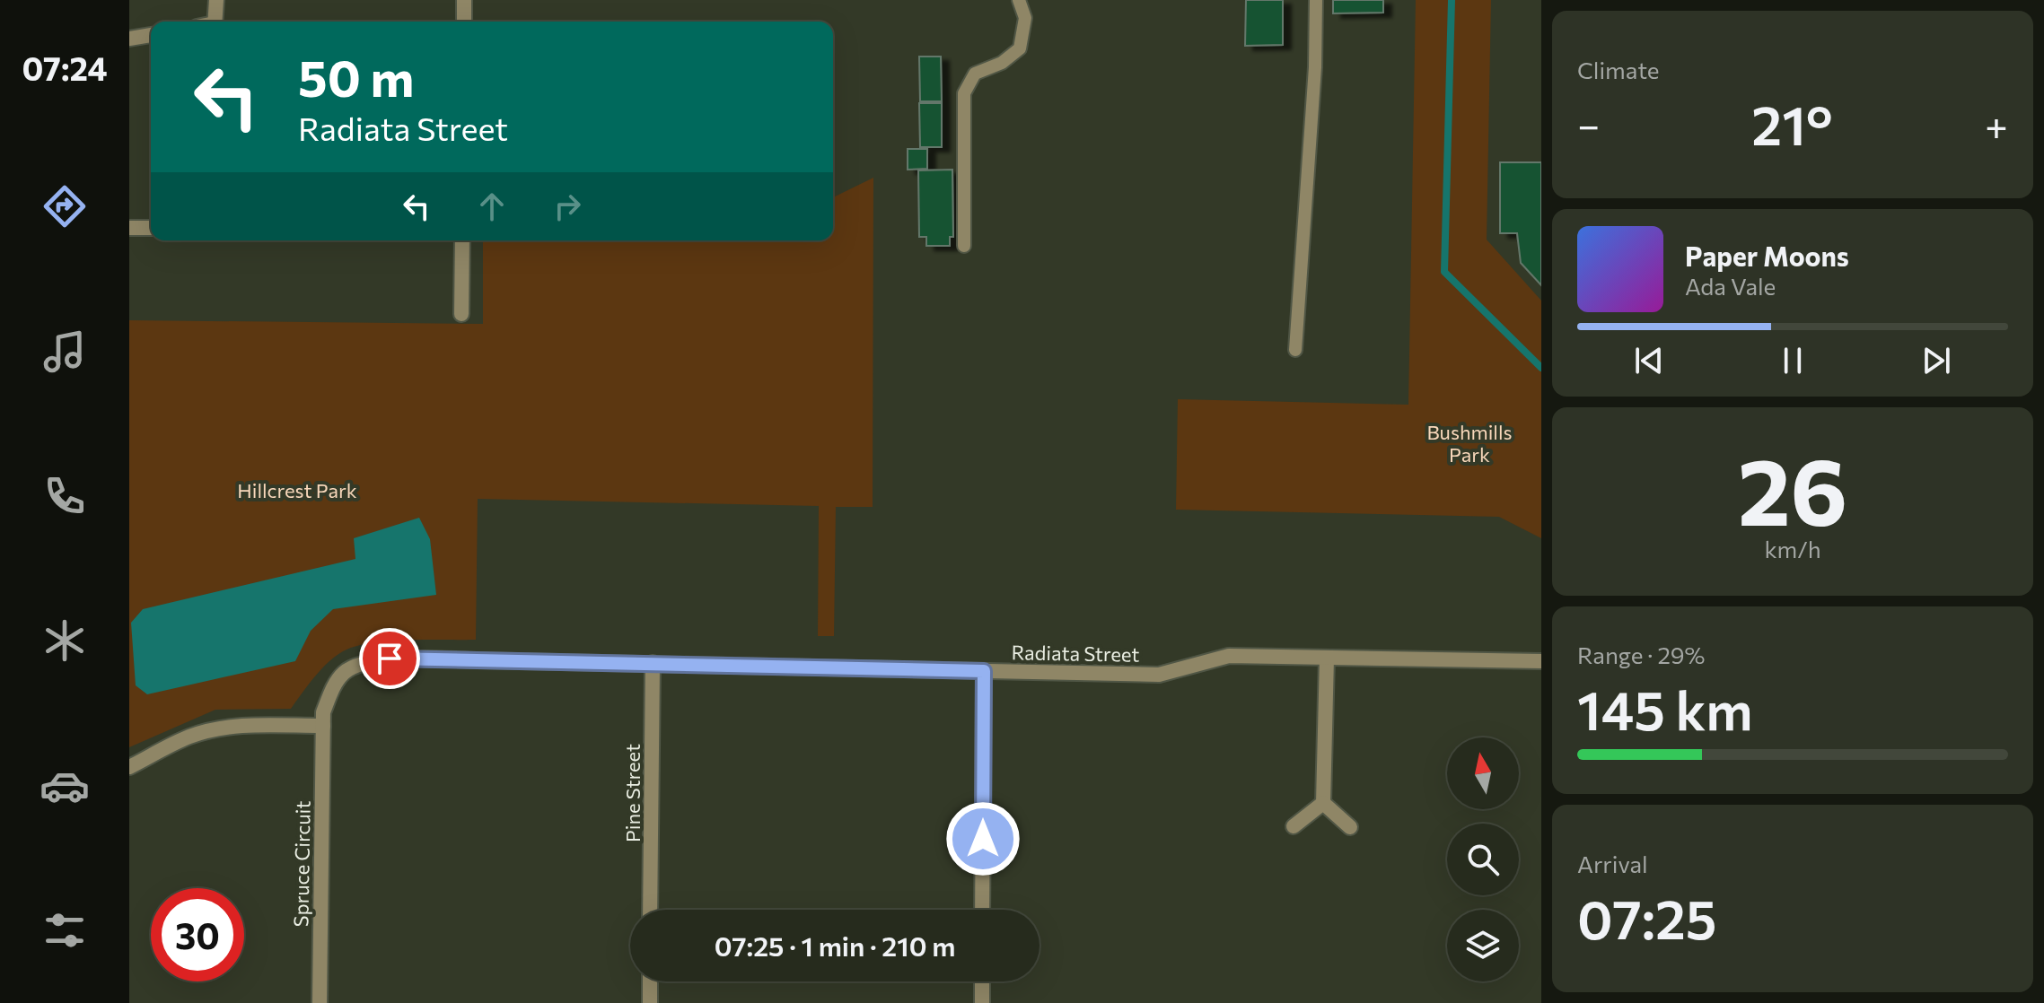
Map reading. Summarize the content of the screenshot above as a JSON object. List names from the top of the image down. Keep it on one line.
{"streets":{"street":["Radiata Street","Pine Street","Spruce Circuit"]},"crossings":[["Radiata Street","Pine Street"],["Radiata Street","Spruce Circuit"]],"parks":["Bushmills Park","Hillcrest Park"],"north":"top","page":{"tabs":"07:24","tile":["Climate",["26","km/h"],["Range · 29%","145 km"],["Arrival","07:25"]],"turn":["50 m","Radiata Street"],"heat":["−","21°","+"],"song":["Paper Moons","Ada Vale"],"limit":"30","trip":"07:25 · 1 min · 210 m"}}
